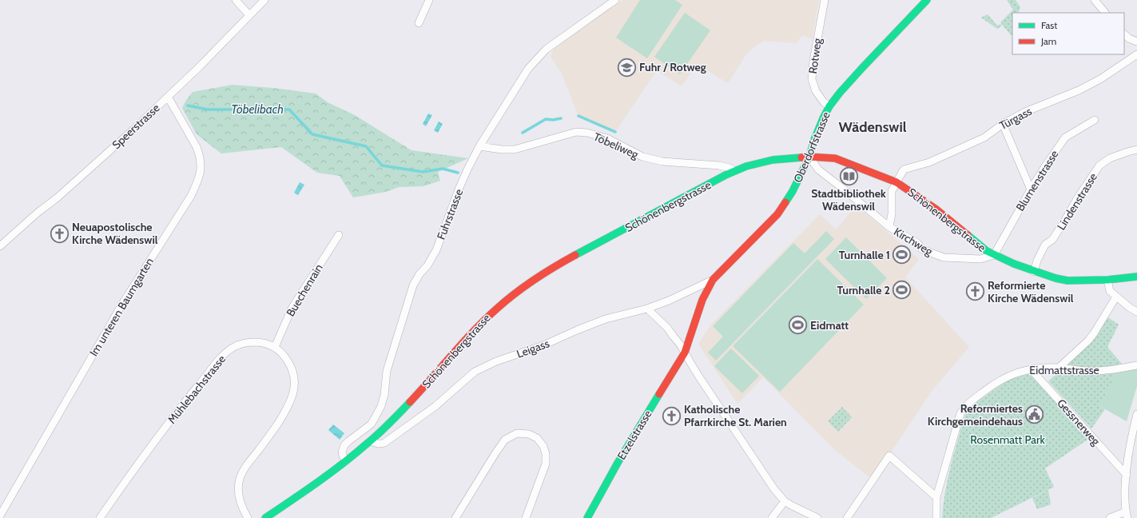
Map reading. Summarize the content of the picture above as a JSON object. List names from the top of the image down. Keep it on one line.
{"streets":{"street":["Rotweg","Türgass","Speerstrasse","Töbeliweg","Oberdorfstrasse","Blumenstrasse","Lindenstrasse","Schönenbergstrasse","Fuhrstrasse","Kirchweg","Buechenrain","Im unteren Baumgarten","Leigass","Eidmattstrasse","Mühlebachstrasse","Gessnerweg","Etzelstrasse"]},"crossings":[["Rotweg","Oberdorfstrasse"],["Türgass","Schönenbergstrasse"],["Türgass","Kirchweg"],["Speerstrasse","Im unteren Baumgarten"],["Töbeliweg","Schönenbergstrasse"],["Töbeliweg","Fuhrstrasse"],["Oberdorfstrasse","Schönenbergstrasse"],["Oberdorfstrasse","Kirchweg"],["Oberdorfstrasse","Leigass"],["Oberdorfstrasse","Etzelstrasse"],["Blumenstrasse","Schönenbergstrasse"],["Blumenstrasse","Kirchweg"],["Lindenstrasse","Schönenbergstrasse"],["Schönenbergstrasse","Fuhrstrasse"],["Schönenbergstrasse","Kirchweg"],["Schönenbergstrasse","Leigass"],["Buechenrain","Mühlebachstrasse"],["Eidmattstrasse","Gessnerweg"]],"districts":["Wädenswil"],"water":["Töbelibach"],"parks":["Rosenmatt Park"],"places":{"school or university":["Fuhr / Rotweg"],"library":["Stadtbibliothek Wädenswil"],"church":["Neuapostolische Kirche Wädenswil","Reformierte Kirche Wädenswil","Katholische Pfarrkirche St. Marien"],"sports":["Turnhalle 1","Turnhalle 2","Eidmatt"],"public building":["Reformiertes Kirchgemeindehaus"]},"legend":["Fast","Jam"]}
